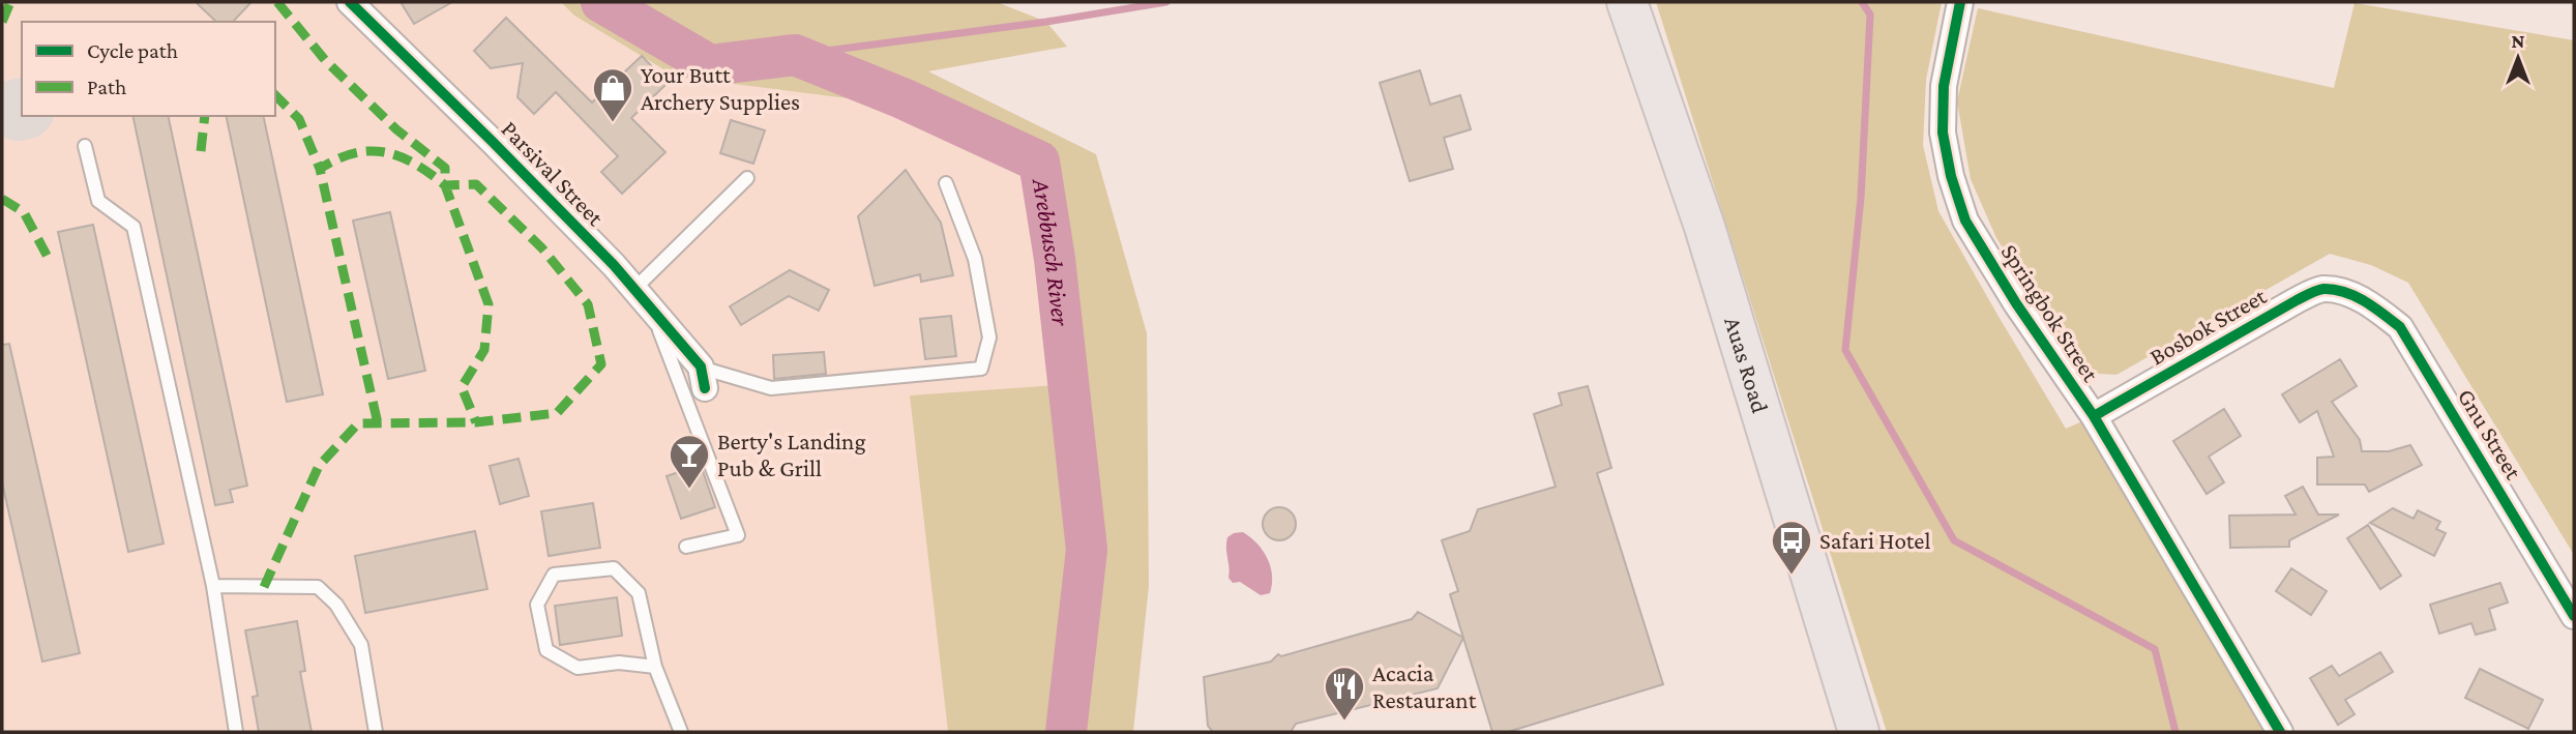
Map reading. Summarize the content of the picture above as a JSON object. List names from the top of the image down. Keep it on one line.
{"streets":{"main road":["Auas Road"],"street":["Parsival Street","Springbok Street","Bosbok Street","Gnu Street"]},"crossings":[["Springbok Street","Bosbok Street"],["Bosbok Street","Gnu Street"]],"water":["Arebbusch River"],"places":{"shop":["Your Butt Archery Supplies"],"bar":["Berty's Landing Pub & Grill"],"bus stop":["Safari Hotel"],"restaurant":["Acacia Restaurant"]},"legend":["Cycle path","Path"],"north":"top"}
